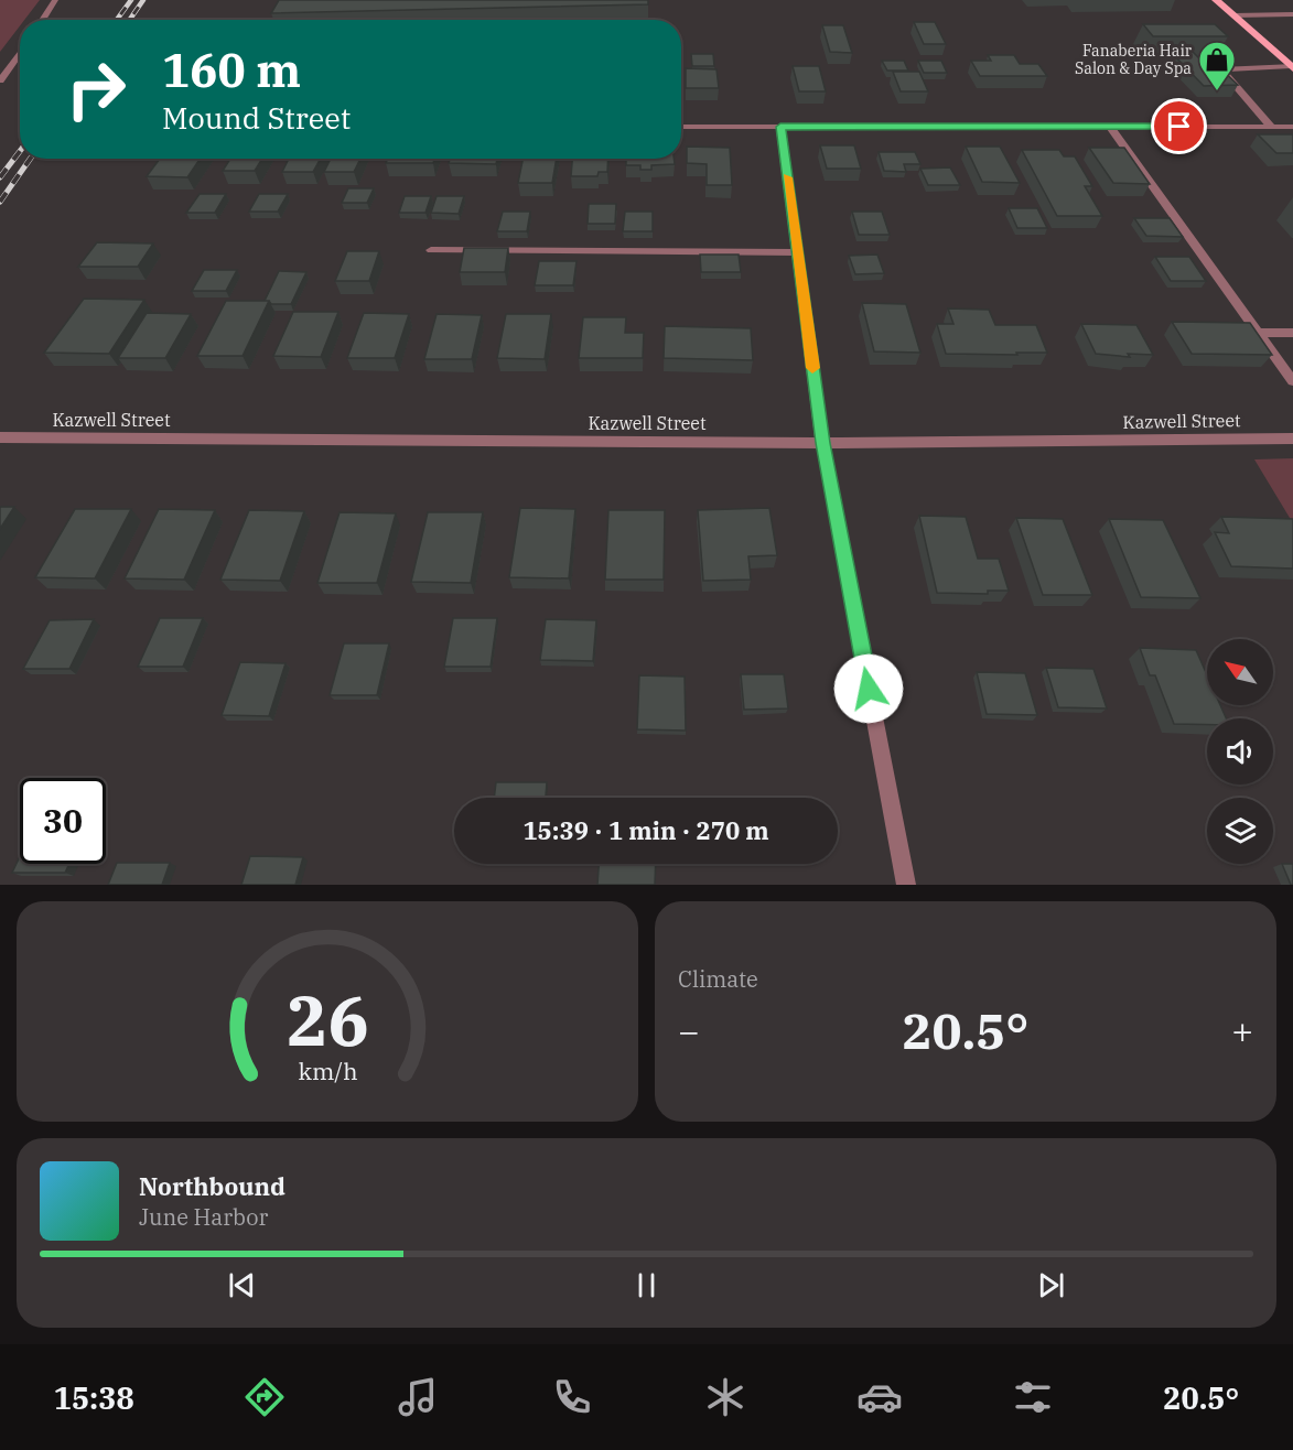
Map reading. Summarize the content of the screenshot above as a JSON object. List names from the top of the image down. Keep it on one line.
{"streets":{"street":["Kazwell Street"]},"places":{"shop":["Fanaberia Hair Salon & Day Spa"]},"north":"top left","page":{"turn":["160 m","Mound Street"],"limit":"30","trip":"15:39 · 1 min · 270 m","tile":"Climate","heat":["−","20.5°","+"],"song":["Northbound","June Harbor"],"tabs":["15:38","20.5°"],"gauge":["26","km/h"]}}
